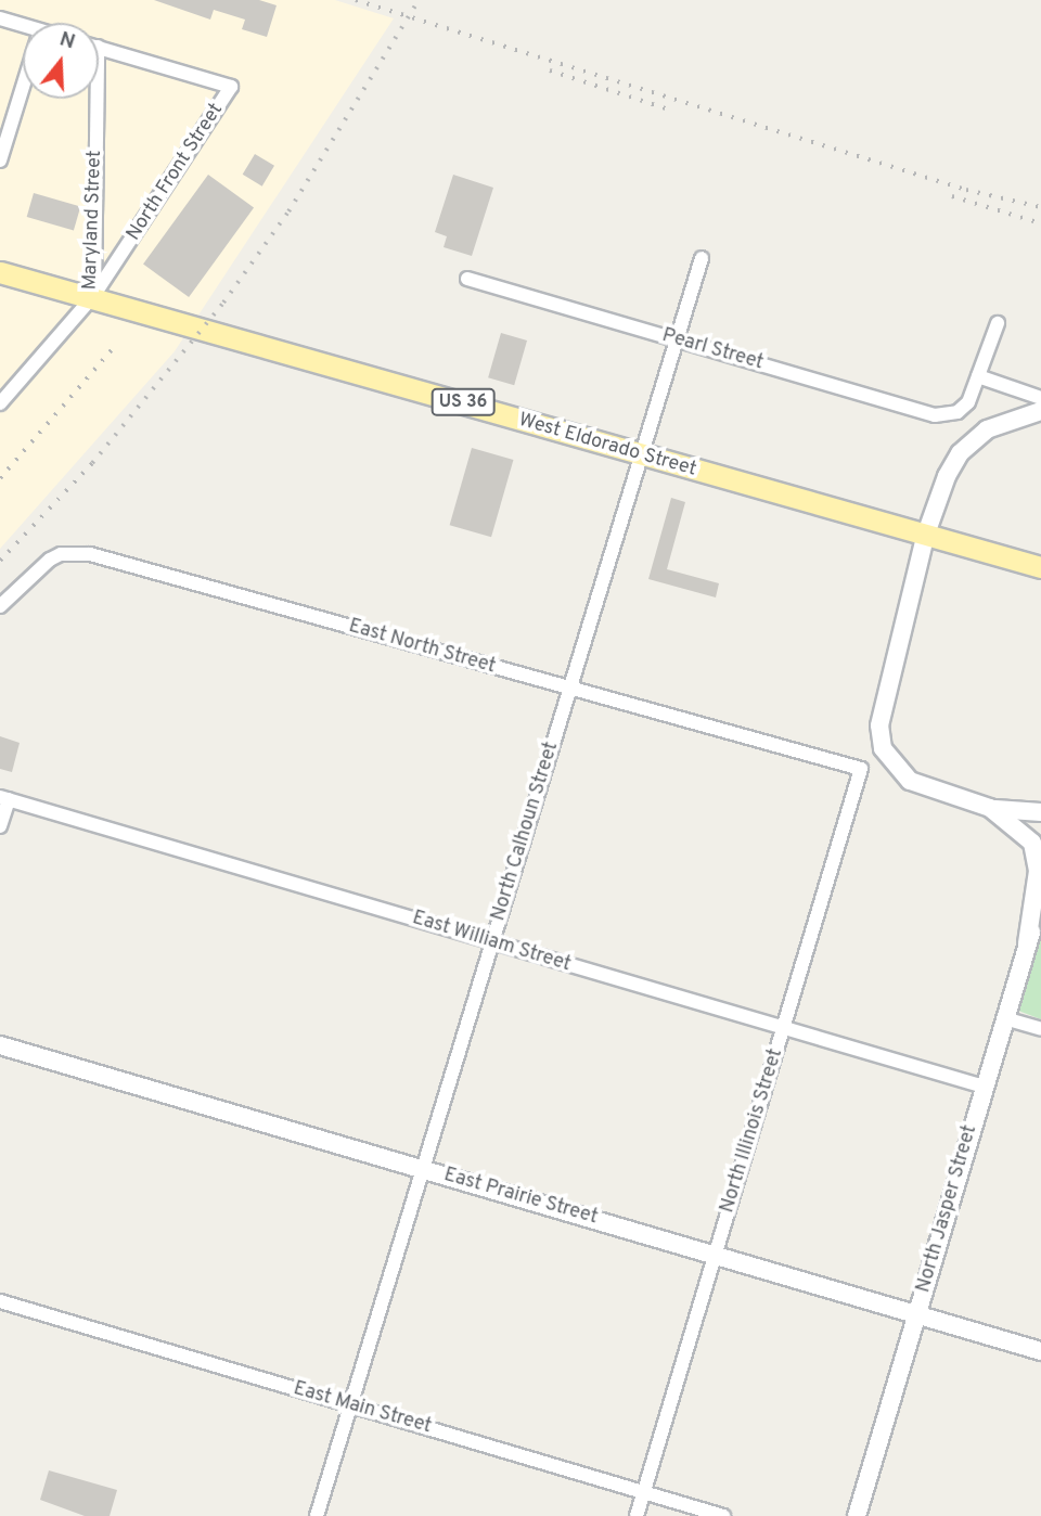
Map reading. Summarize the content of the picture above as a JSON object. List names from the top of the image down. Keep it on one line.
{"streets":{"main road":["US 36","West Eldorado Street"],"street":["North Front Street","Maryland Street","Pearl Street","East North Street","North Calhoun Street","East William Street","North Illinois Street","East Prairie Street","North Jasper Street","East Main Street"]},"crossings":[["North Front Street","Maryland Street"],["North Front Street","West Eldorado Street"],["Maryland Street","West Eldorado Street"],["Pearl Street","North Calhoun Street"],["West Eldorado Street","North Calhoun Street"],["East North Street","North Calhoun Street"],["East North Street","North Illinois Street"],["North Calhoun Street","East William Street"],["North Calhoun Street","East Prairie Street"],["North Calhoun Street","East Main Street"],["East William Street","North Illinois Street"],["East William Street","North Jasper Street"],["North Illinois Street","East Prairie Street"],["North Illinois Street","East Main Street"],["East Prairie Street","North Jasper Street"]],"north":"top"}
